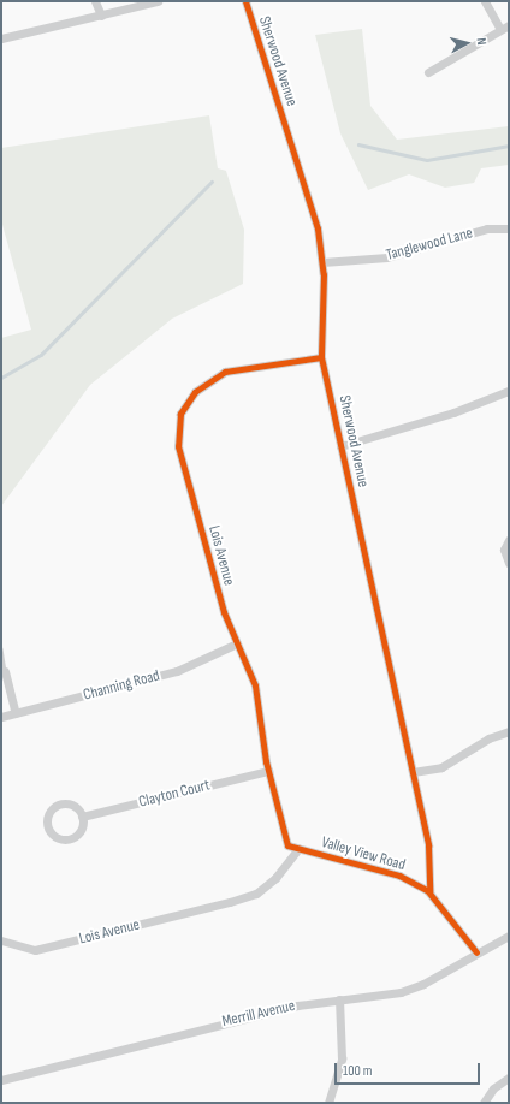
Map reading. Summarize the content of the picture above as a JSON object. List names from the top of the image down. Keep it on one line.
{"streets":{"street":["Sherwood Avenue","Tanglewood Lane","Lois Avenue","Channing Road","Clayton Court","Valley View Road","Merrill Avenue"]},"crossings":[["Sherwood Avenue","Tanglewood Lane"],["Sherwood Avenue","Lois Avenue"],["Sherwood Avenue","Valley View Road"],["Lois Avenue","Channing Road"],["Lois Avenue","Clayton Court"],["Lois Avenue","Valley View Road"],["Valley View Road","Merrill Avenue"]],"scale_bar":"100 m","north":"right"}
